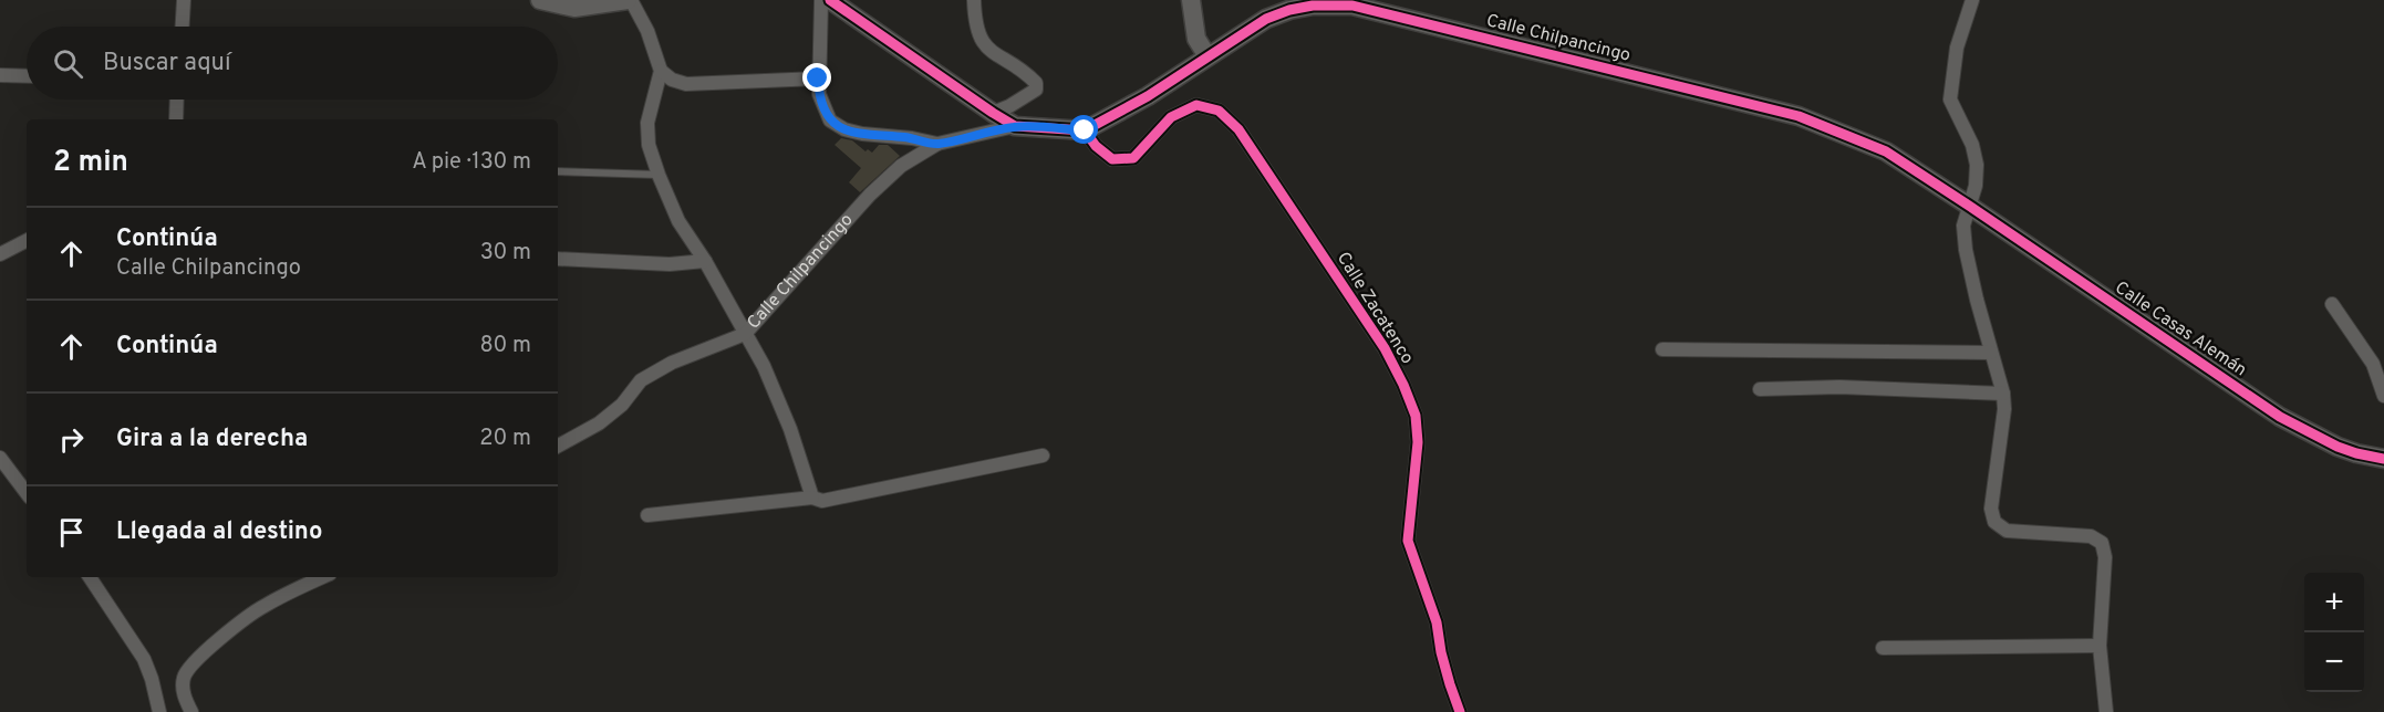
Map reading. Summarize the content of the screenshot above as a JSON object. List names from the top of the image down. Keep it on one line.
{"streets":{"street":["Calle Chilpancingo","Calle Zacatenco","Calle Casas Alemán"]},"crossings":[["Calle Chilpancingo","Calle Zacatenco"],["Calle Chilpancingo","Calle Casas Alemán"]],"page":{"search":"Buscar aquí","heading":["2 min","A pie · 130 m"],"list":[["Continúa","Calle Chilpancingo","30 m"],["Continúa","80 m"],["Gira a la derecha","20 m"],"Llegada al destino"],"map_buttons":["+","−"]}}
